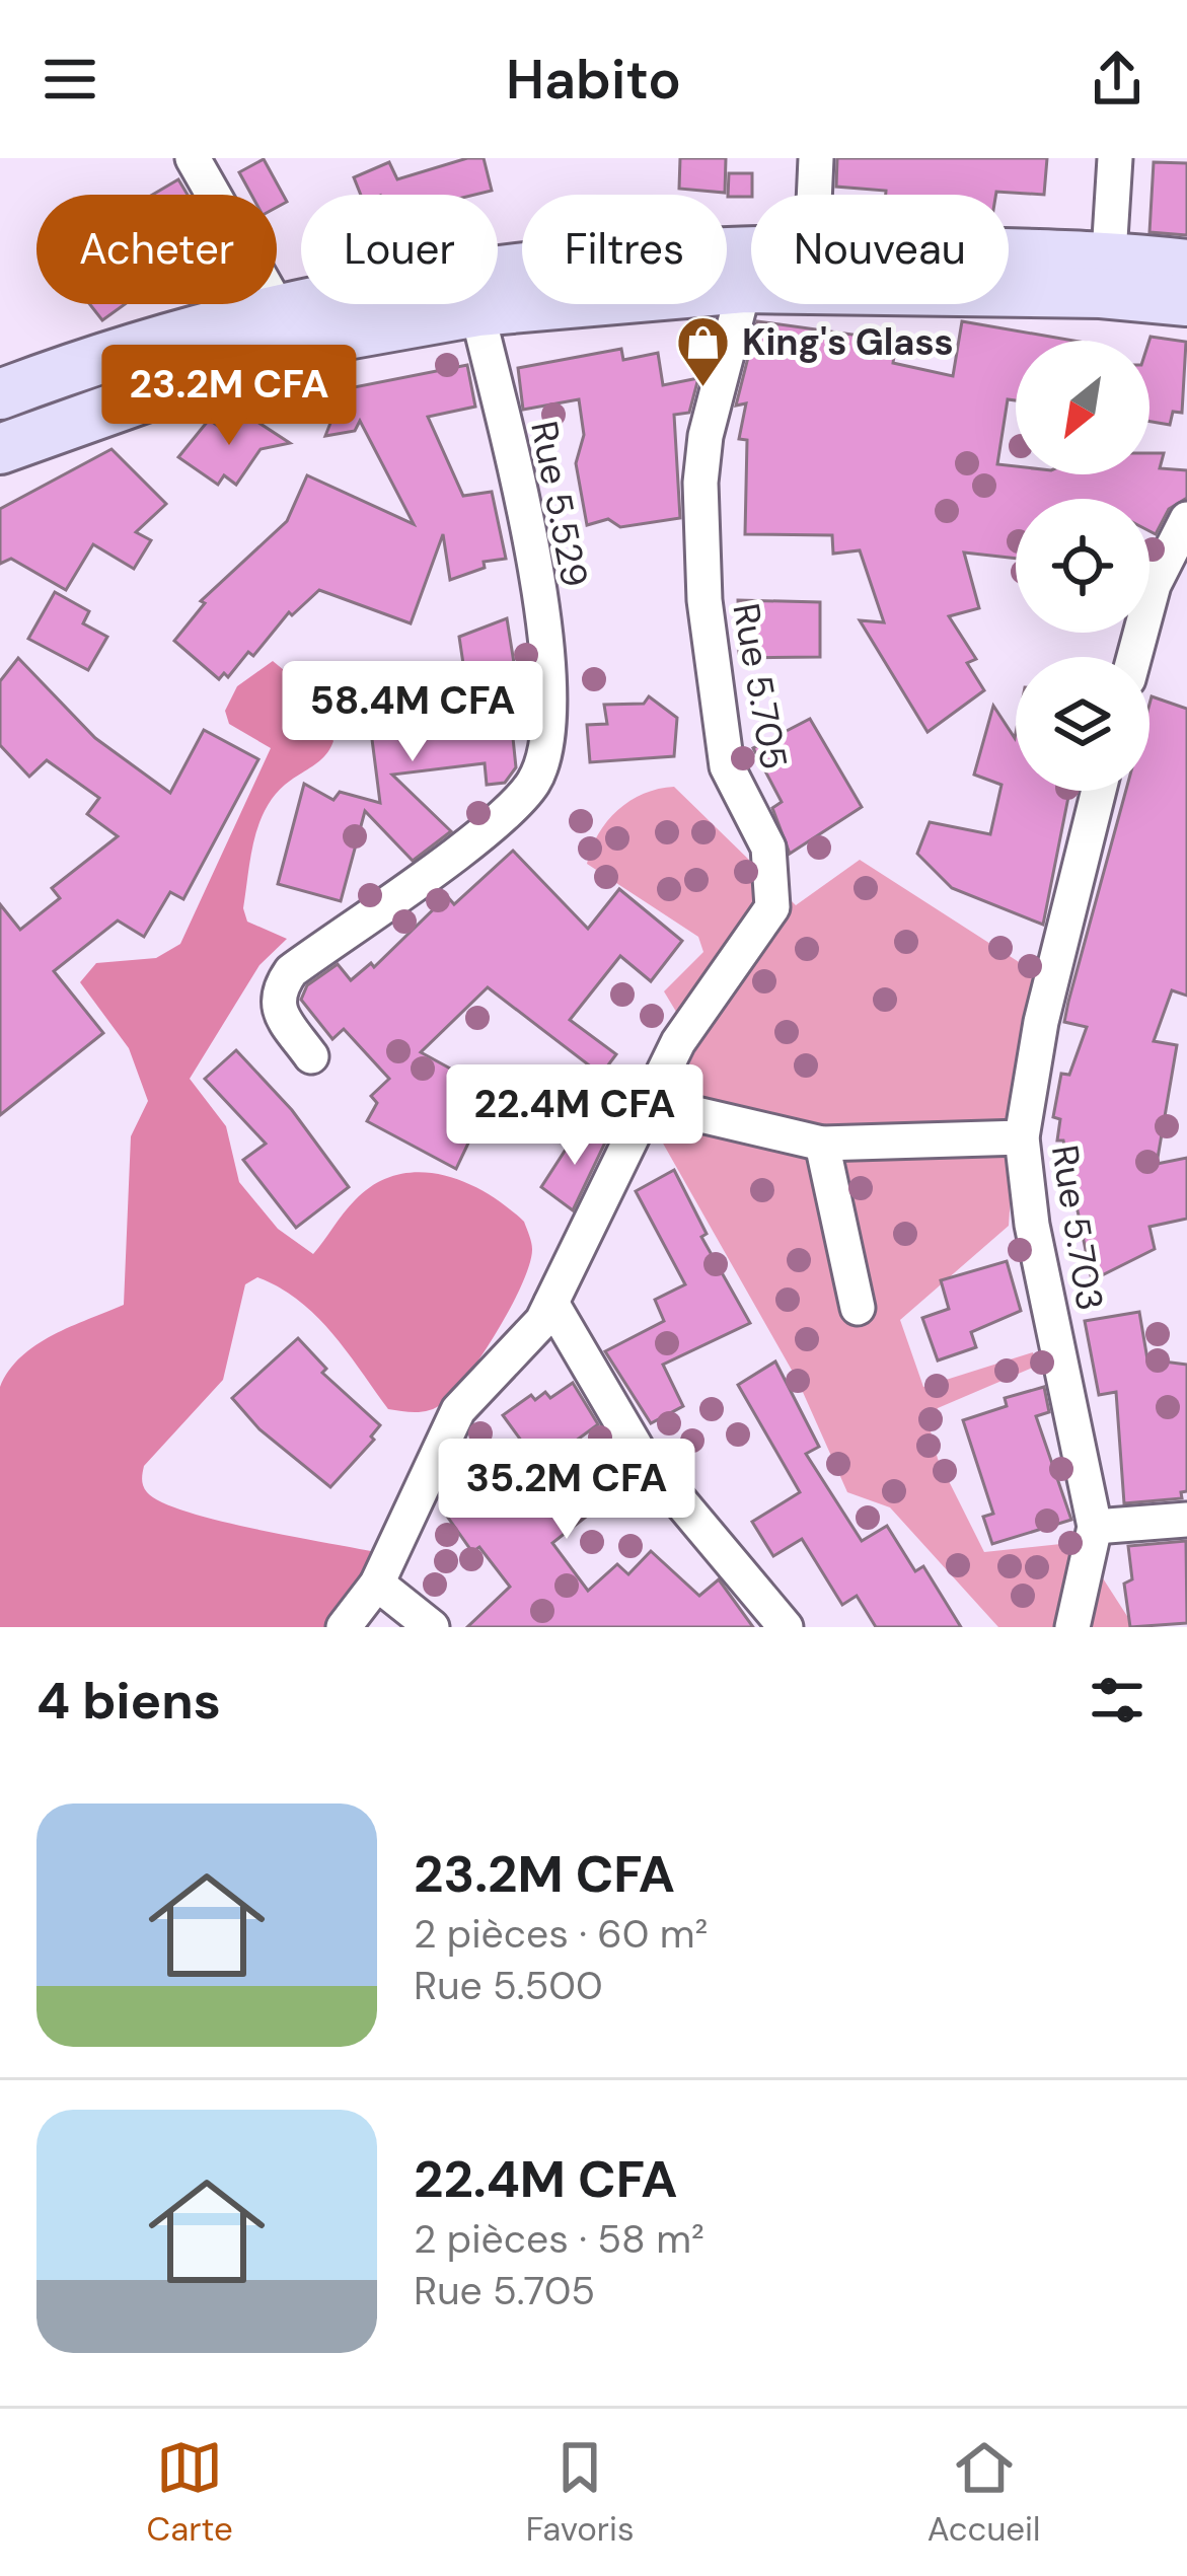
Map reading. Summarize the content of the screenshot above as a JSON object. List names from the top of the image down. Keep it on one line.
{"streets":{"street":["Rue 5.529","Rue 5.705","Rue 5.703"]},"places":{"shop":["King's Glass"]},"north":"bottom left","page":{"header":"Habito","chip":["Acheter","Louer","Filtres","Nouveau"],"price":["23.2M CFA","58.4M CFA","22.4M CFA","35.2M CFA"],"heading":"4 biens","list":[{"name":"23.2M CFA","note":"2 pièces · 60 m² · Rue 5.500"},{"name":"22.4M CFA","note":"2 pièces · 58 m² · Rue 5.705"}],"tabs":["Carte","Favoris","Accueil"]}}
